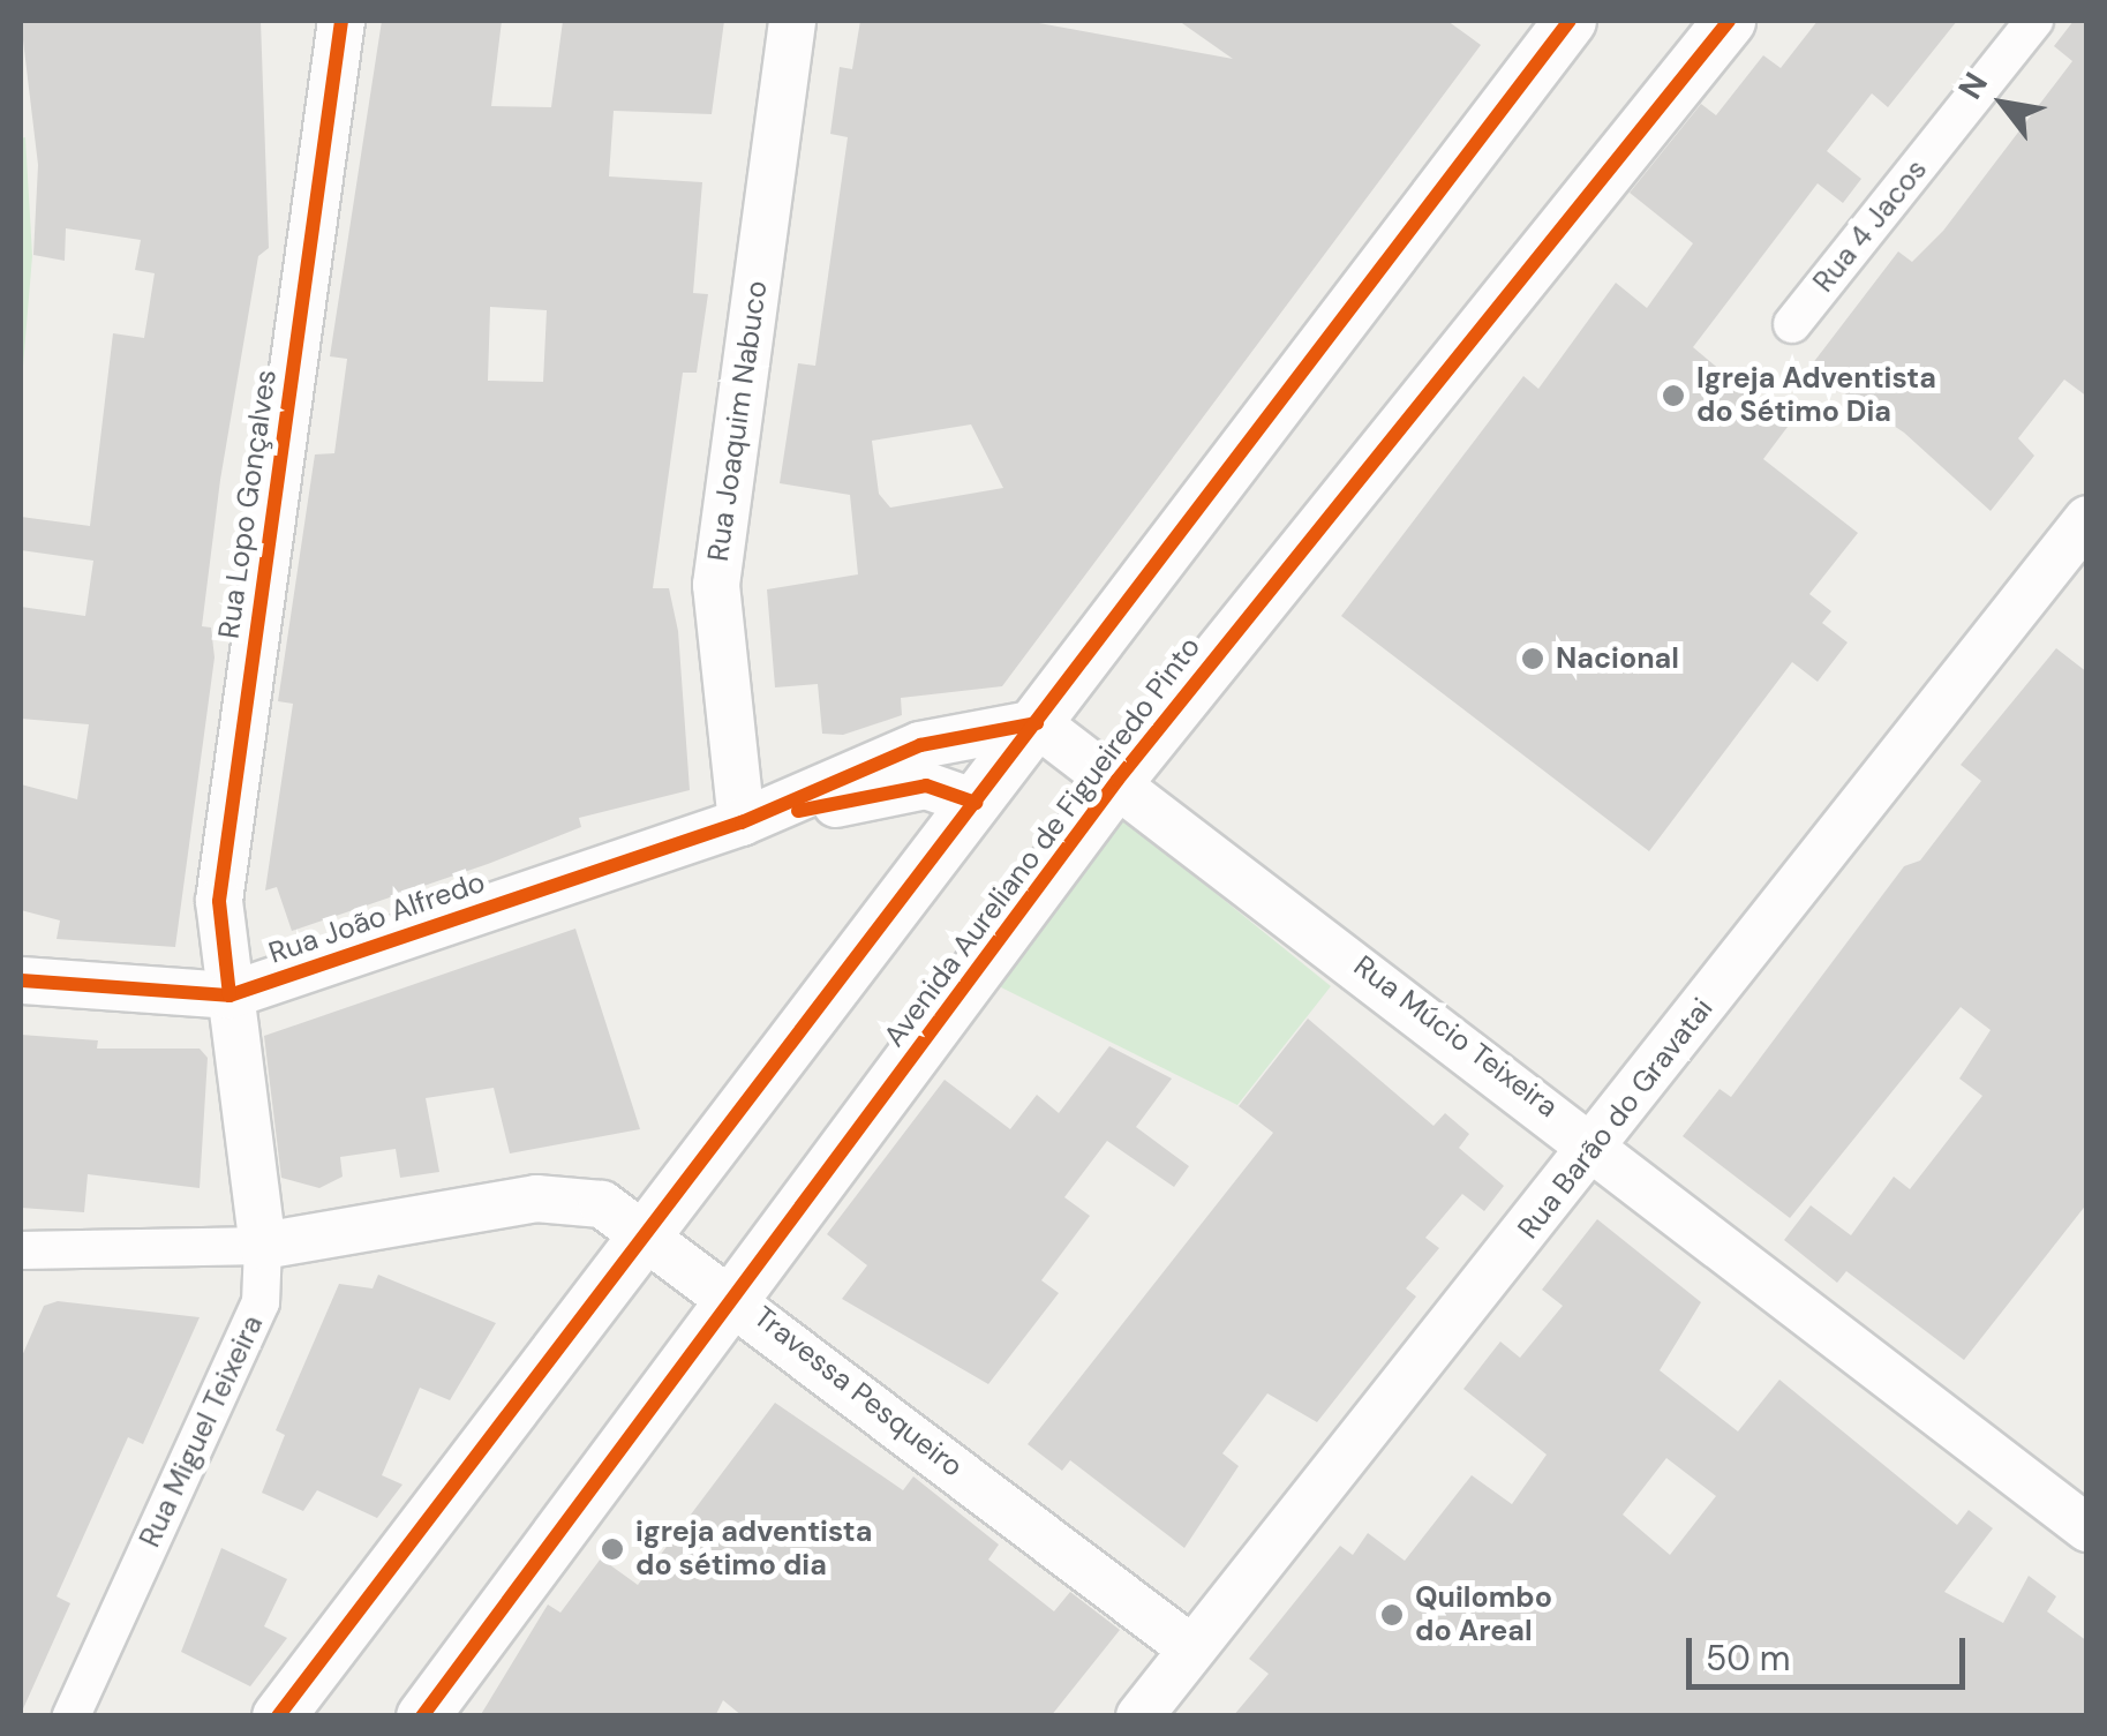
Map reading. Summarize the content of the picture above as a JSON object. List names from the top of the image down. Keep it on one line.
{"streets":{"main road":["Avenida Aureliano de Figueiredo Pinto"],"street":["Rua 4 Jacos","Rua Joaquim Nabuco","Rua Lopo Gonçalves","Rua João Alfredo","Rua Múcio Teixeira","Rua Barão do Gravatai","Travessa Pesqueiro","Rua Miguel Teixeira"]},"crossings":[["Rua Joaquim Nabuco","Rua João Alfredo"],["Rua Lopo Gonçalves","Rua João Alfredo"],["Rua Lopo Gonçalves","Rua Miguel Teixeira"],["Avenida Aureliano de Figueiredo Pinto","Rua Múcio Teixeira"],["Avenida Aureliano de Figueiredo Pinto","Travessa Pesqueiro"],["Rua João Alfredo","Rua Múcio Teixeira"],["Rua João Alfredo","Rua Miguel Teixeira"],["Rua Múcio Teixeira","Rua Barão do Gravatai"],["Rua Barão do Gravatai","Travessa Pesqueiro"],["Travessa Pesqueiro","Rua Miguel Teixeira"]],"places":["Igreja Adventista do Sétimo Dia","Nacional","igreja adventista do sétimo dia","Quilombo do Areal"],"scale_bar":"50 m","north":"top left"}
